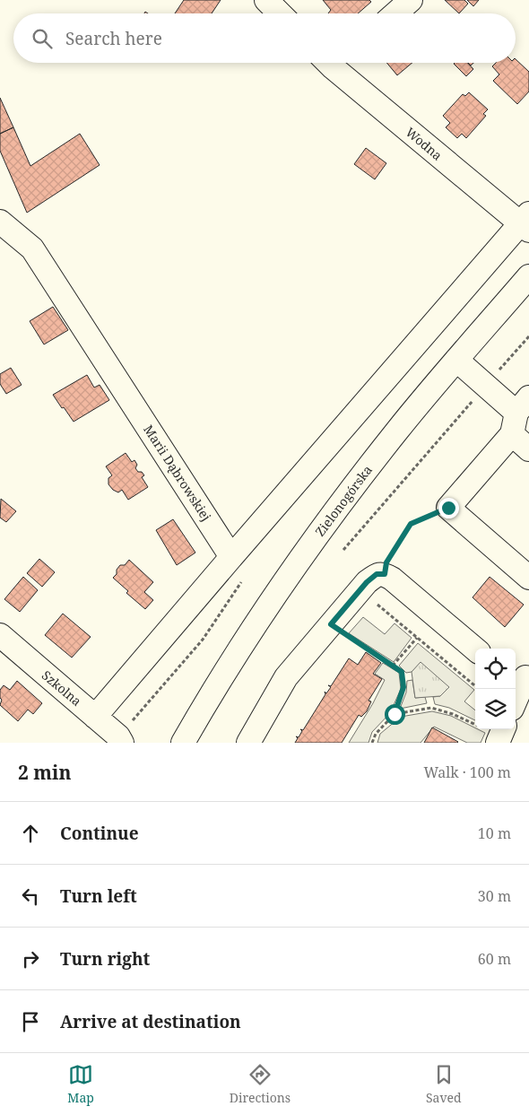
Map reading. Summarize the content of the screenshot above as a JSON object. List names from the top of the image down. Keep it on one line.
{"streets":{"street":["Wodna","Marii Dąbrowskiej","Zielonogórska","Szkolna"]},"page":{"search":"Search here","heading":["2 min","Walk · 100 m"],"list":[["Continue","10 m"],["Turn left","30 m"],["Turn right","60 m"],"Arrive at destination"],"nav":["Map","Directions","Saved"]}}
